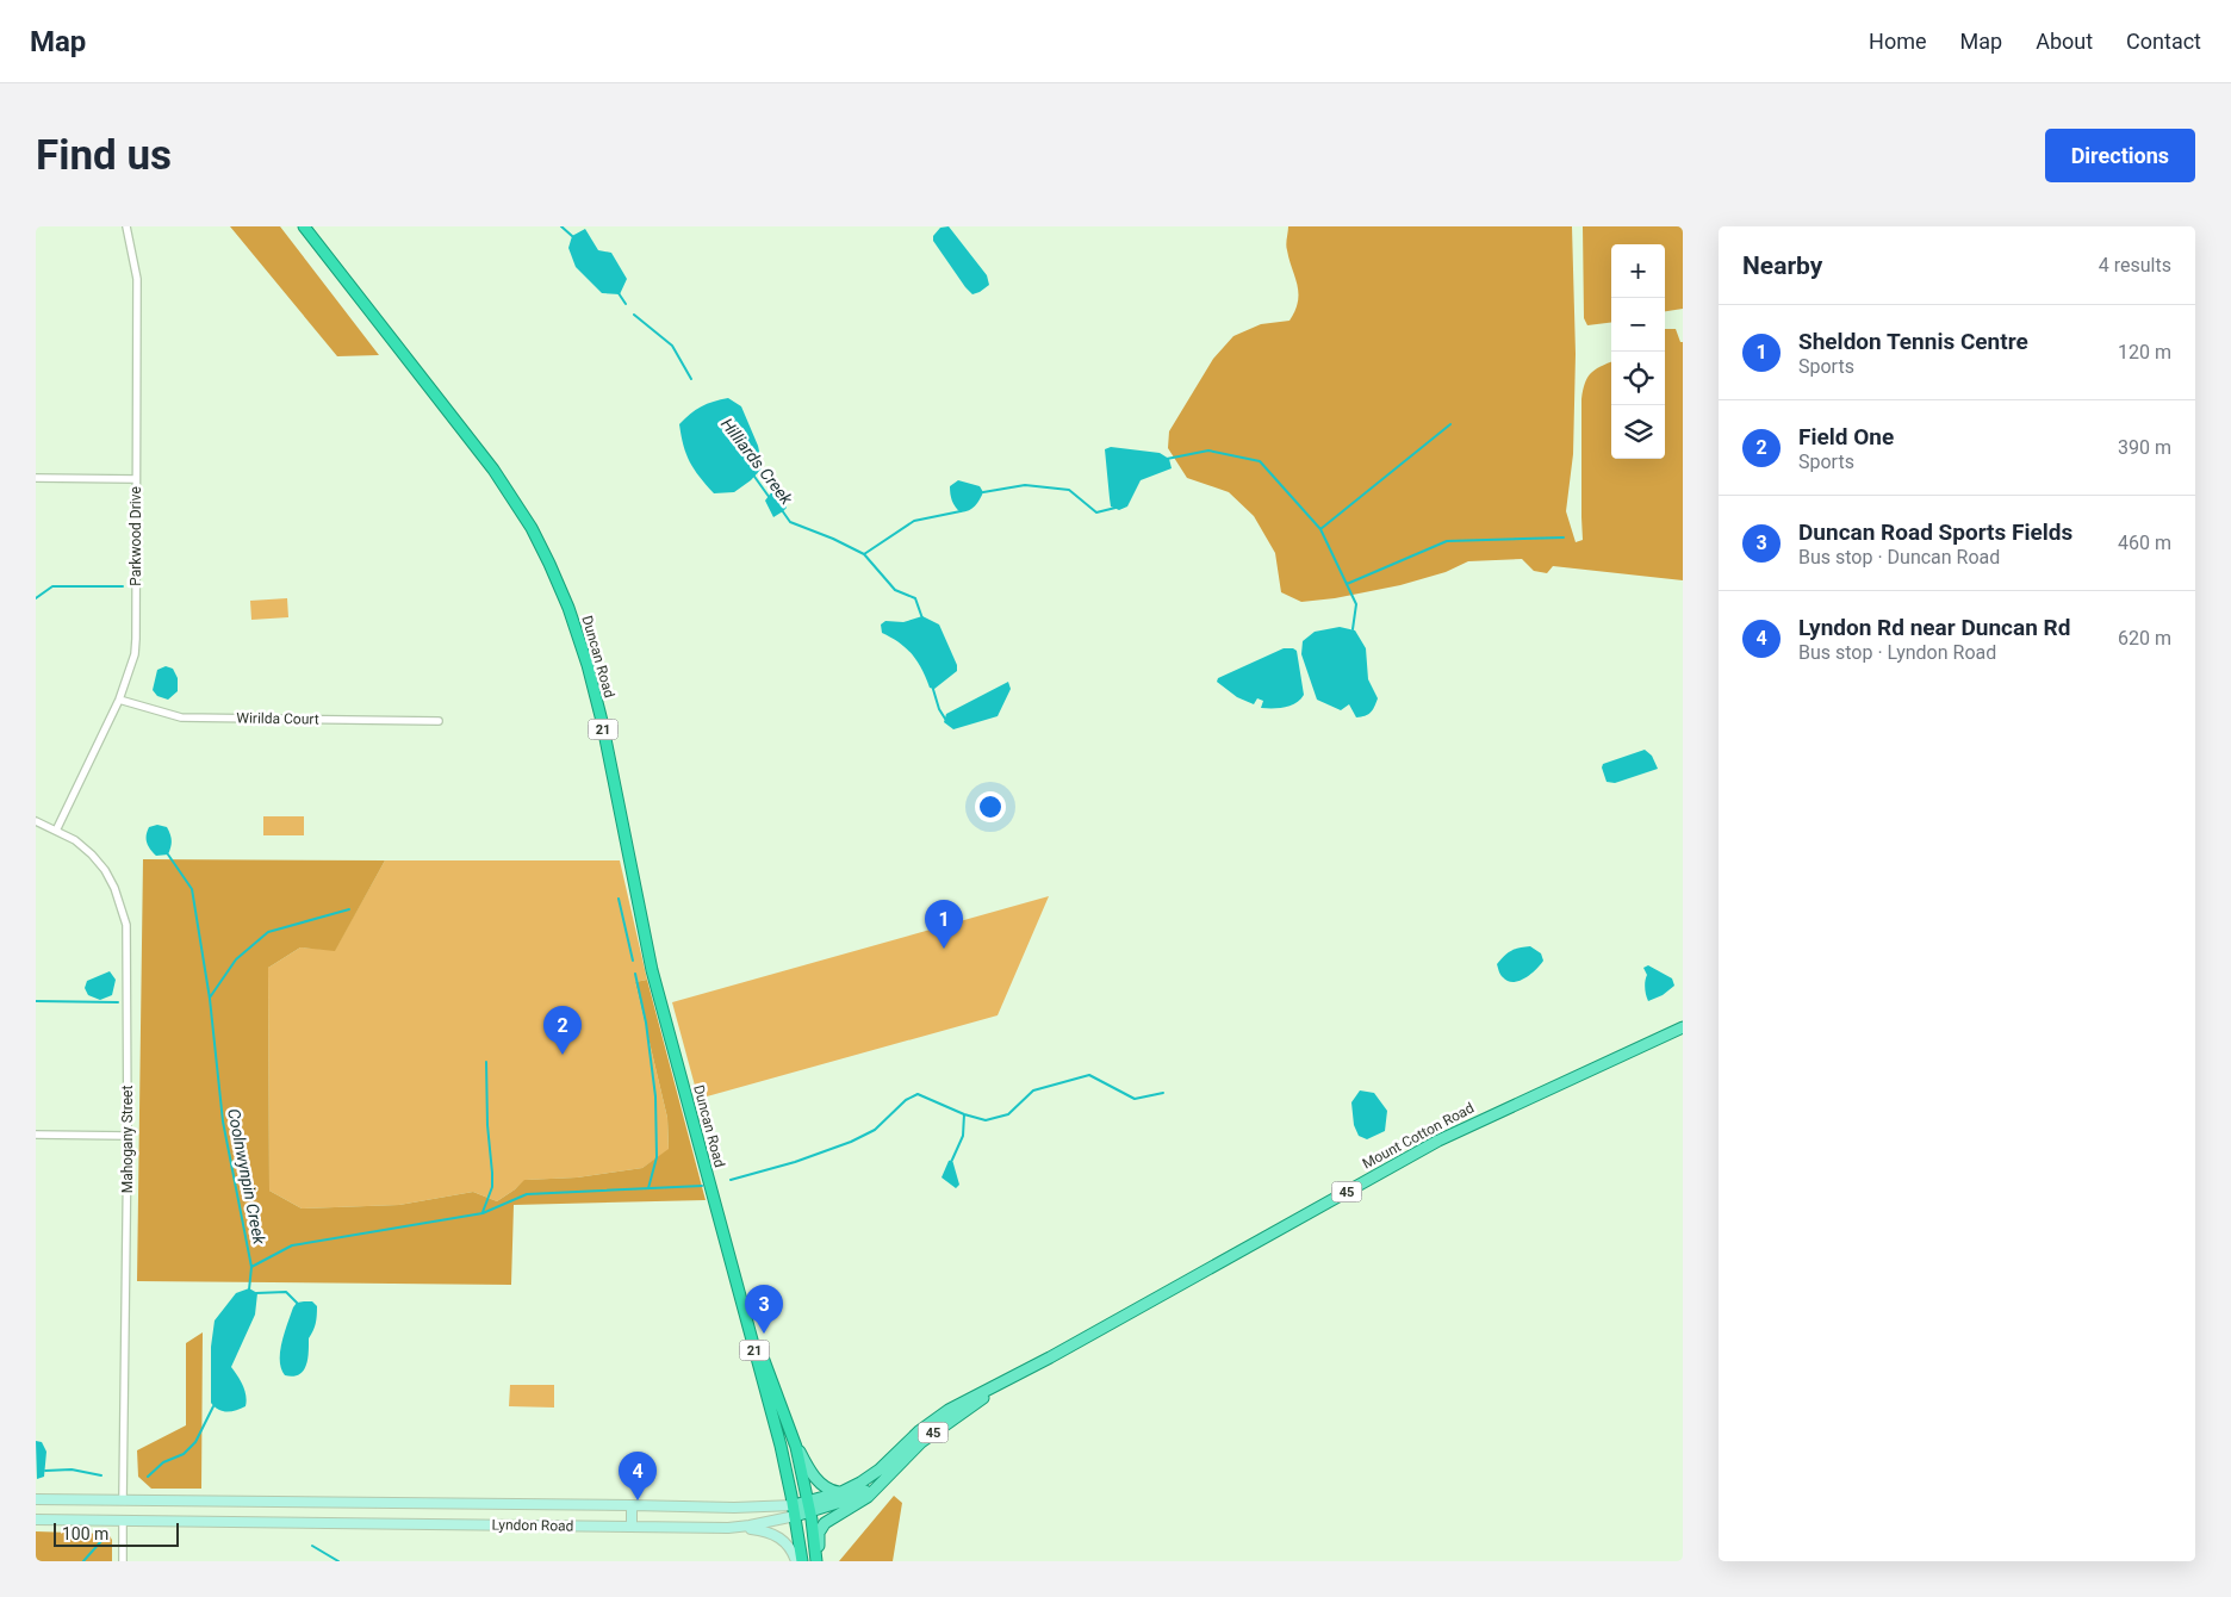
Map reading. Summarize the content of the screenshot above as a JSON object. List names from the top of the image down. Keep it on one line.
{"streets":{"highway":["Duncan Road","21"],"main road":["Mount Cotton Road","45","Lyndon Road"],"street":["Parkwood Drive","Wirilda Court","Mahogany Street"]},"crossings":[["Parkwood Drive","Wirilda Court"],["Parkwood Drive","Mahogany Street"],["Duncan Road","21"],["Duncan Road","Mount Cotton Road"],["Duncan Road","Lyndon Road"],["21","Mount Cotton Road"],["21","Lyndon Road"],["Mount Cotton Road","Lyndon Road"],["Mahogany Street","Lyndon Road"]],"water":["Hilliards Creek","Coolnwynpin Creek"],"scale_bar":"100 m","page":{"header":"Map","nav":["Home","Map","About","Contact"],"buttons":"Directions","title":"Find us","heading":["Nearby","4 results"],"map_buttons":["+","−"],"list":[{"mark":"1","name":"Sheldon Tennis Centre","note":"Sports","value":"120 m"},{"mark":"2","name":"Field One","note":"Sports","value":"390 m"},{"mark":"3","name":"Duncan Road Sports Fields","note":"Bus stop · Duncan Road","value":"460 m"},{"mark":"4","name":"Lyndon Rd near Duncan Rd","note":"Bus stop · Lyndon Road","value":"620 m"}],"pins":["1","2","3","4"],"scale":"100 m"}}
